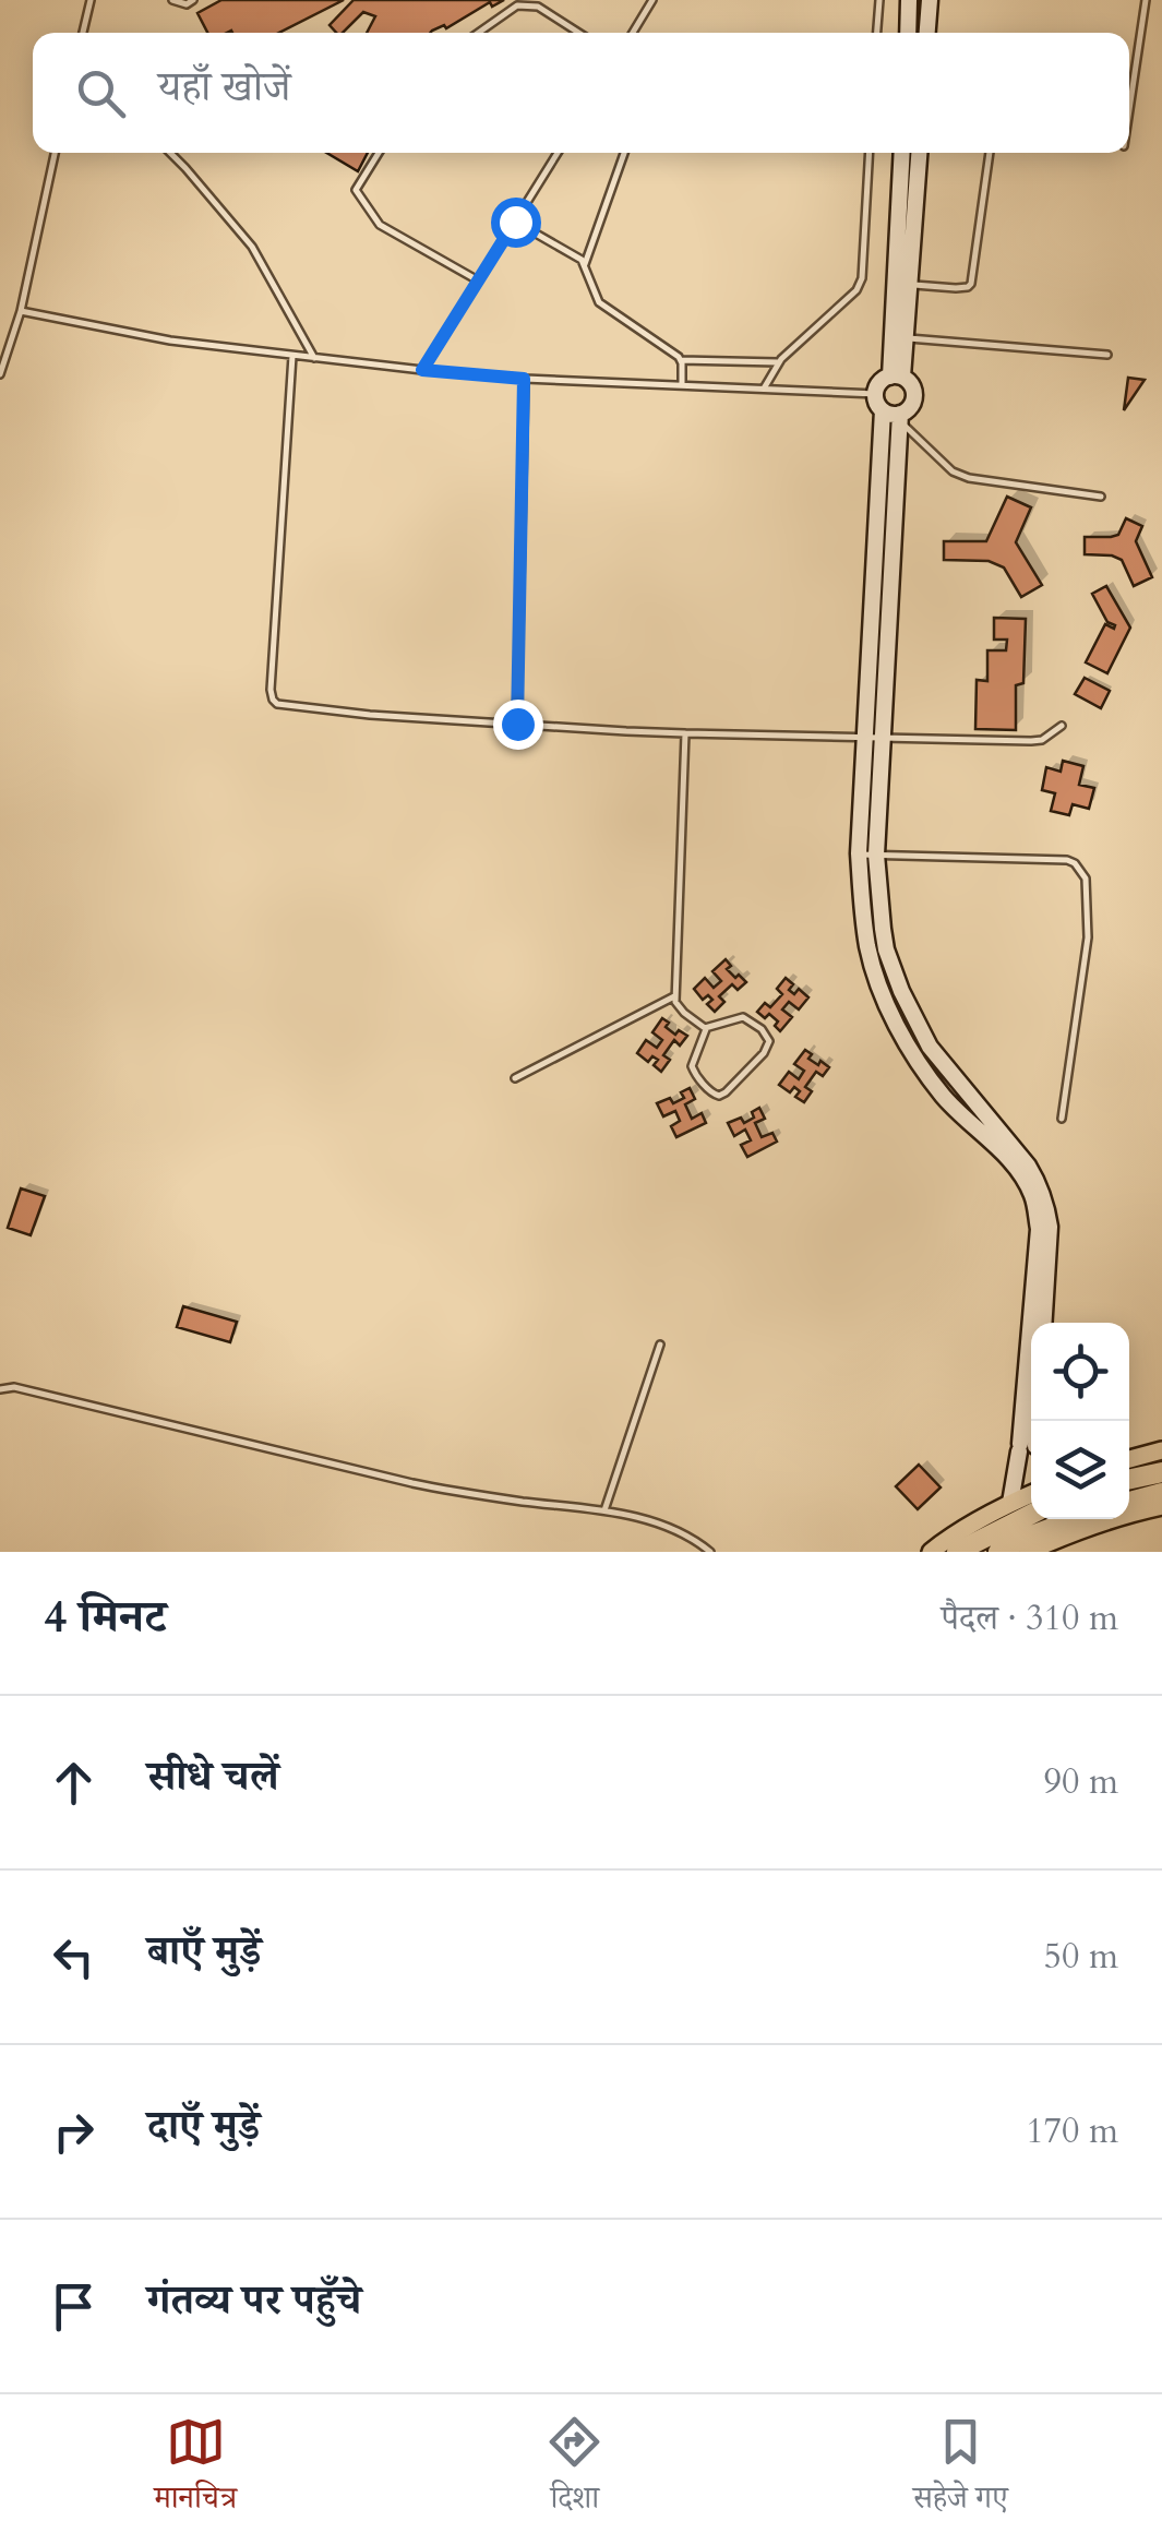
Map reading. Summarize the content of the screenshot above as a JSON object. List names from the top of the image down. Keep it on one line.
{"page":{"search":"यहाँ खोजें","heading":["4 मिनट","पैदल · 310 m"],"list":[["सीधे चलें","90 m"],["बाएँ मुड़ें","50 m"],["दाएँ मुड़ें","170 m"],"गंतव्य पर पहुँचे"],"nav":["मानचित्र","दिशा","सहेजे गए"]}}
